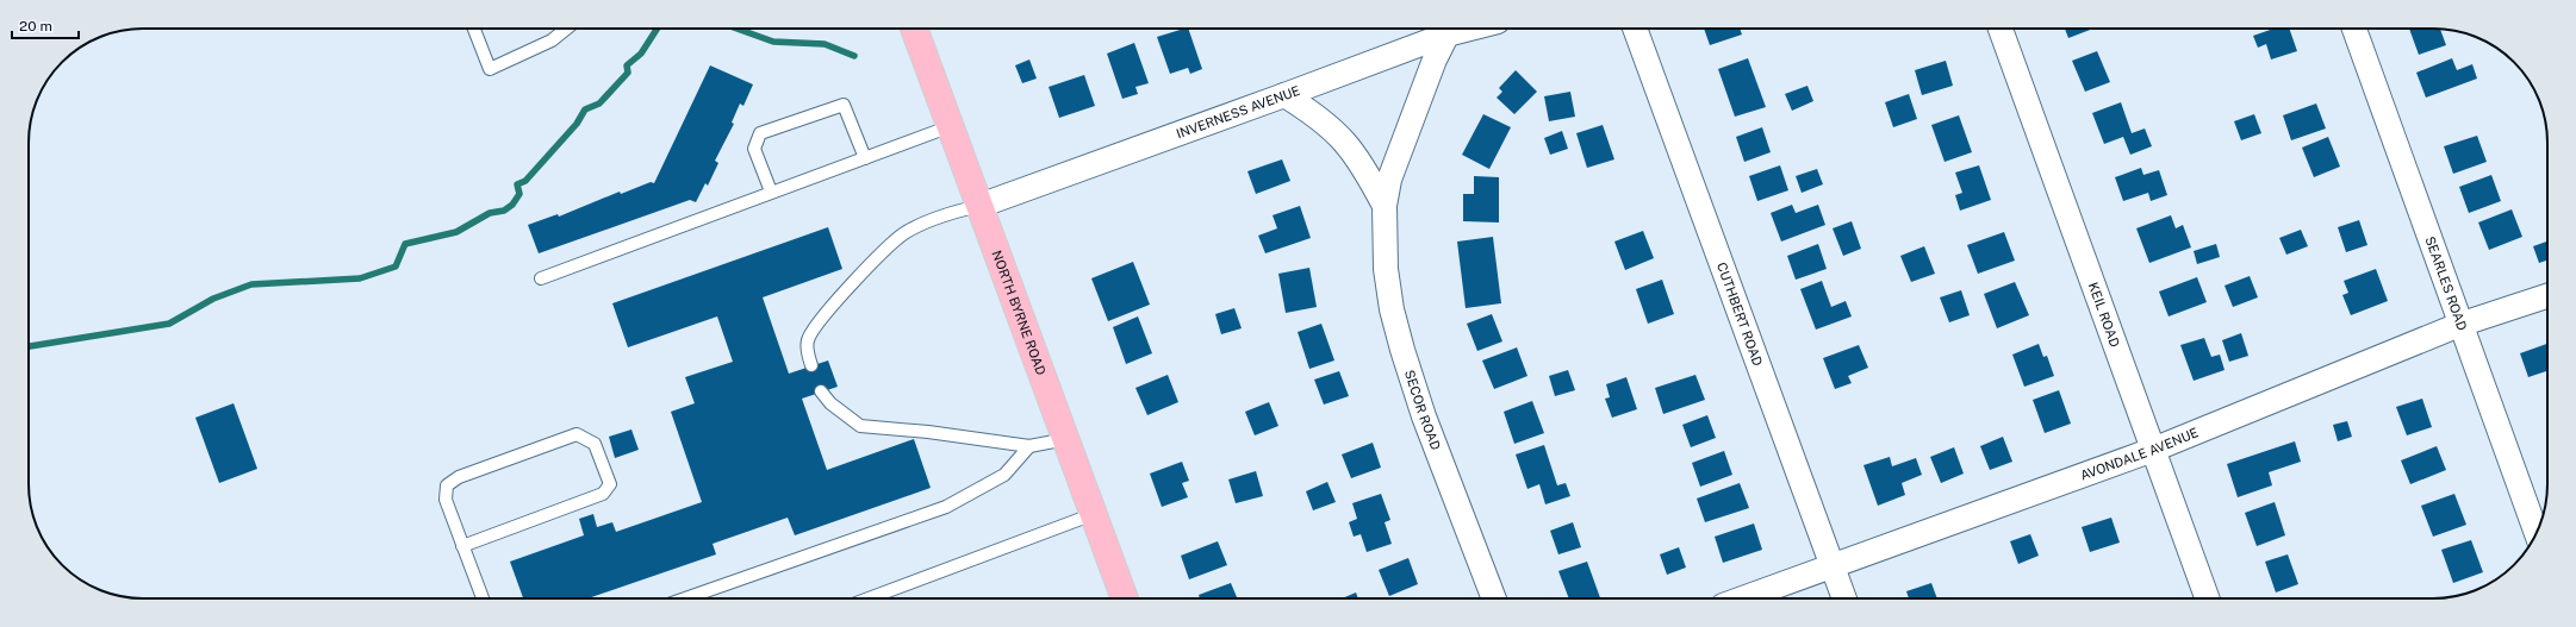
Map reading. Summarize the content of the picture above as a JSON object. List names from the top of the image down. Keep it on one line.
{"streets":{"main road":["NORTH BYRNE ROAD"],"street":["INVERNESS AVENUE","SEARLES ROAD","CUTHBERT ROAD","KEIL ROAD","SECOR ROAD","AVONDALE AVENUE"]},"crossings":[["INVERNESS AVENUE","NORTH BYRNE ROAD"],["INVERNESS AVENUE","SECOR ROAD"],["SEARLES ROAD","AVONDALE AVENUE"],["CUTHBERT ROAD","AVONDALE AVENUE"],["KEIL ROAD","AVONDALE AVENUE"]],"scale_bar":"20 m"}
